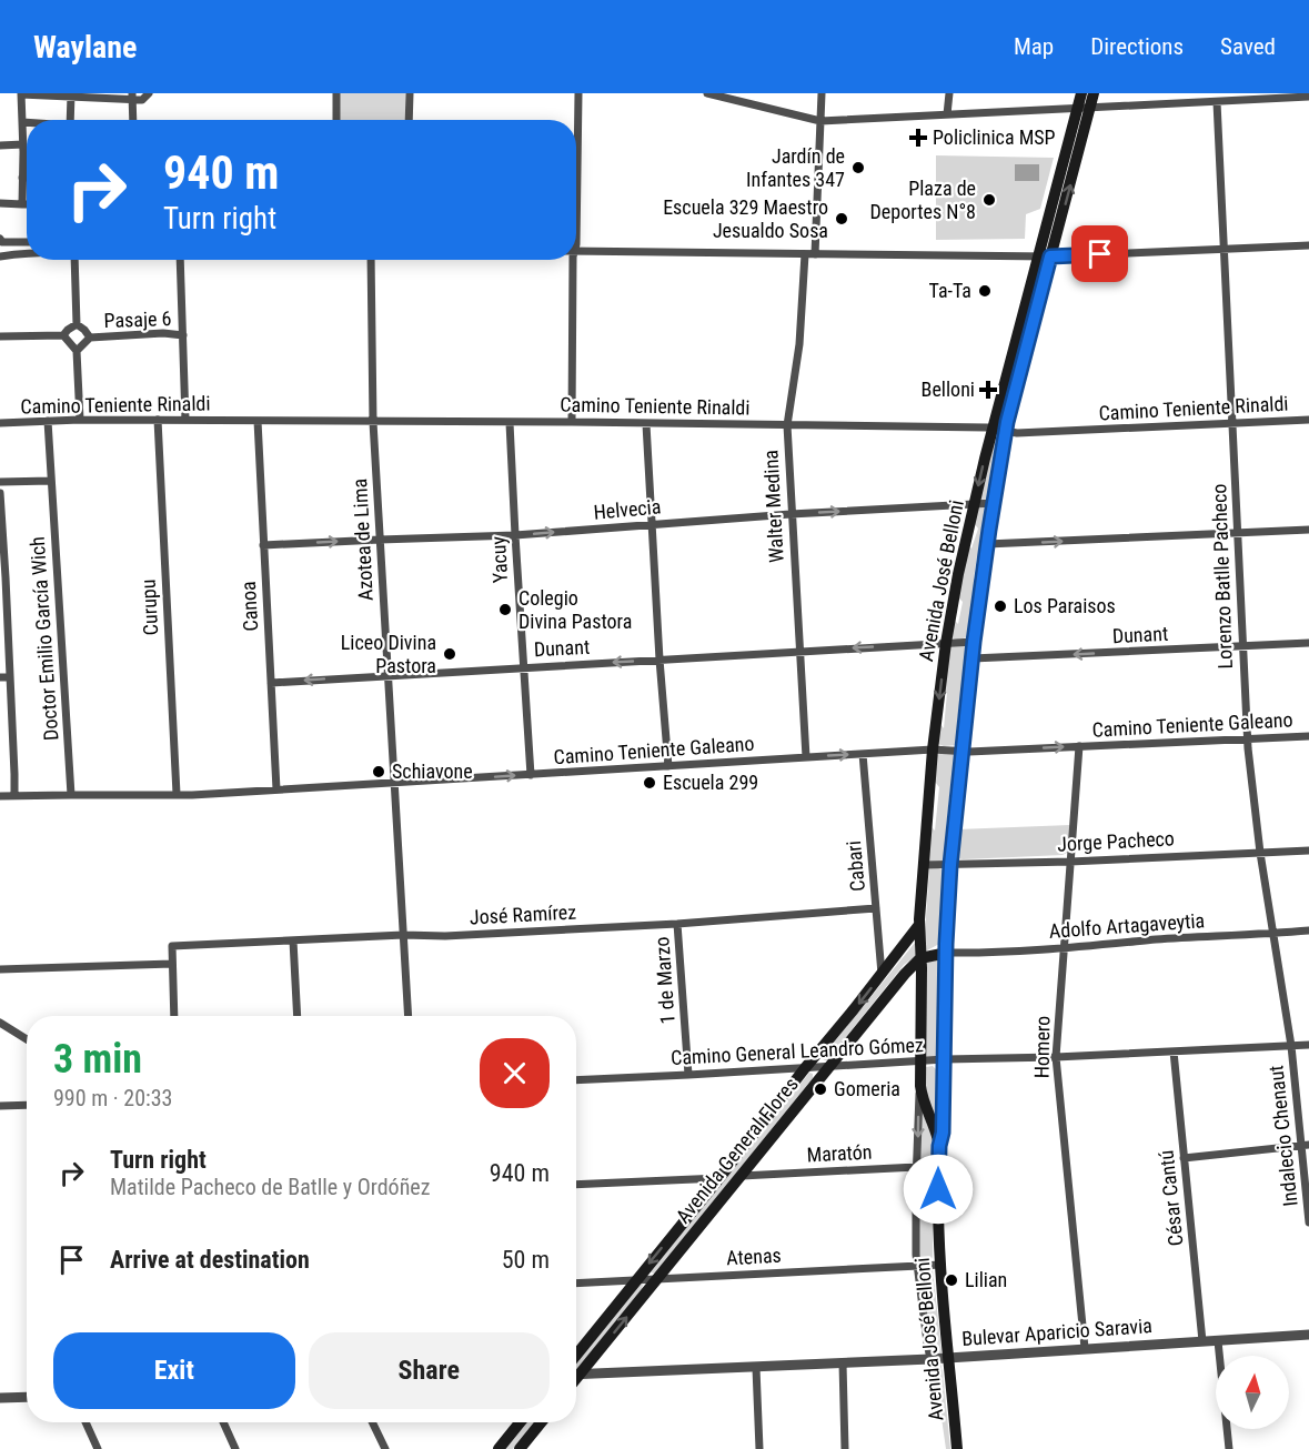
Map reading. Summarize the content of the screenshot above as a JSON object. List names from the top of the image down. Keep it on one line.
{"streets":{"main road":["Avenida José Belloni","Avenida General Flores"],"street":["Pasaje 6","Camino Teniente Rinaldi","Walter Medina","Helvecia","Azotea de Lima","Yacuy","Lorenzo Batlle Pacheco","Canoa","Curupu","Dunant","Doctor Emilio García Wich","Camino Teniente Galeano","Jorge Pacheco","Cabari","José Ramírez","Adolfo Artagaveytia","1 de Marzo","Homero","Camino General Leandro Gómez","Indalecio Chenaut","Maratón","César Cantú","Atenas","Bulevar Aparicio Saravia"]},"crossings":[["Camino Teniente Rinaldi","Walter Medina"],["Camino Teniente Rinaldi","Azotea de Lima"],["Camino Teniente Rinaldi","Yacuy"],["Camino Teniente Rinaldi","Lorenzo Batlle Pacheco"],["Camino Teniente Rinaldi","Avenida José Belloni"],["Camino Teniente Rinaldi","Canoa"],["Camino Teniente Rinaldi","Curupu"],["Camino Teniente Rinaldi","Doctor Emilio García Wich"],["Walter Medina","Helvecia"],["Walter Medina","Dunant"],["Walter Medina","Camino Teniente Galeano"],["Helvecia","Azotea de Lima"],["Helvecia","Yacuy"],["Helvecia","Avenida José Belloni"],["Helvecia","Canoa"],["Azotea de Lima","Dunant"],["Azotea de Lima","Camino Teniente Galeano"],["Azotea de Lima","José Ramírez"],["Yacuy","Dunant"],["Yacuy","Camino Teniente Galeano"],["Lorenzo Batlle Pacheco","Dunant"],["Lorenzo Batlle Pacheco","Camino Teniente Galeano"],["Lorenzo Batlle Pacheco","Jorge Pacheco"],["Lorenzo Batlle Pacheco","Adolfo Artagaveytia"],["Lorenzo Batlle Pacheco","Camino General Leandro Gómez"],["Lorenzo Batlle Pacheco","Indalecio Chenaut"],["Avenida José Belloni","Dunant"],["Avenida José Belloni","Camino Teniente Galeano"],["Avenida José Belloni","Jorge Pacheco"],["Avenida José Belloni","Adolfo Artagaveytia"],["Avenida José Belloni","Camino General Leandro Gómez"],["Avenida José Belloni","Avenida General Flores"],["Avenida José Belloni","Maratón"],["Avenida José Belloni","Atenas"],["Avenida José Belloni","Bulevar Aparicio Saravia"],["Canoa","Dunant"],["Canoa","Camino Teniente Galeano"],["Curupu","Camino Teniente Galeano"],["Doctor Emilio García Wich","Camino Teniente Galeano"],["Camino Teniente Galeano","Cabari"],["Camino Teniente Galeano","Homero"],["Jorge Pacheco","Homero"],["Cabari","José Ramírez"],["Cabari","Avenida General Flores"],["José Ramírez","1 de Marzo"],["Adolfo Artagaveytia","Homero"],["1 de Marzo","Camino General Leandro Gómez"],["Homero","Camino General Leandro Gómez"],["Homero","Bulevar Aparicio Saravia"],["Camino General Leandro Gómez","Indalecio Chenaut"],["Camino General Leandro Gómez","Avenida General Flores"],["Camino General Leandro Gómez","César Cantú"],["Avenida General Flores","Maratón"],["Avenida General Flores","Atenas"],["César Cantú","Bulevar Aparicio Saravia"]],"one_way":["Helvecia","Dunant"],"places":{"health":["Policlinica MSP","Belloni"],"other":["Jardín de Infantes 347","Plaza de Deportes N°8","Escuela 329 Maestro Jesualdo Sosa","Ta-Ta","Los Paraisos","Colegio Divina Pastora","Liceo Divina Pastora","Schiavone","Escuela 299","Gomeria","Lilian"]},"north":"top","page":{"header":"Waylane","nav":["Map","Directions","Saved"],"turn":["940 m","Turn right"],"heading":["3 min","990 m · 20:33"],"list":[{"name":"Turn right","note":"Matilde Pacheco de Batlle y Ordóñez","value":"940 m"},{"name":"Arrive at destination","value":"50 m"}],"buttons":["Exit","Share"]}}
